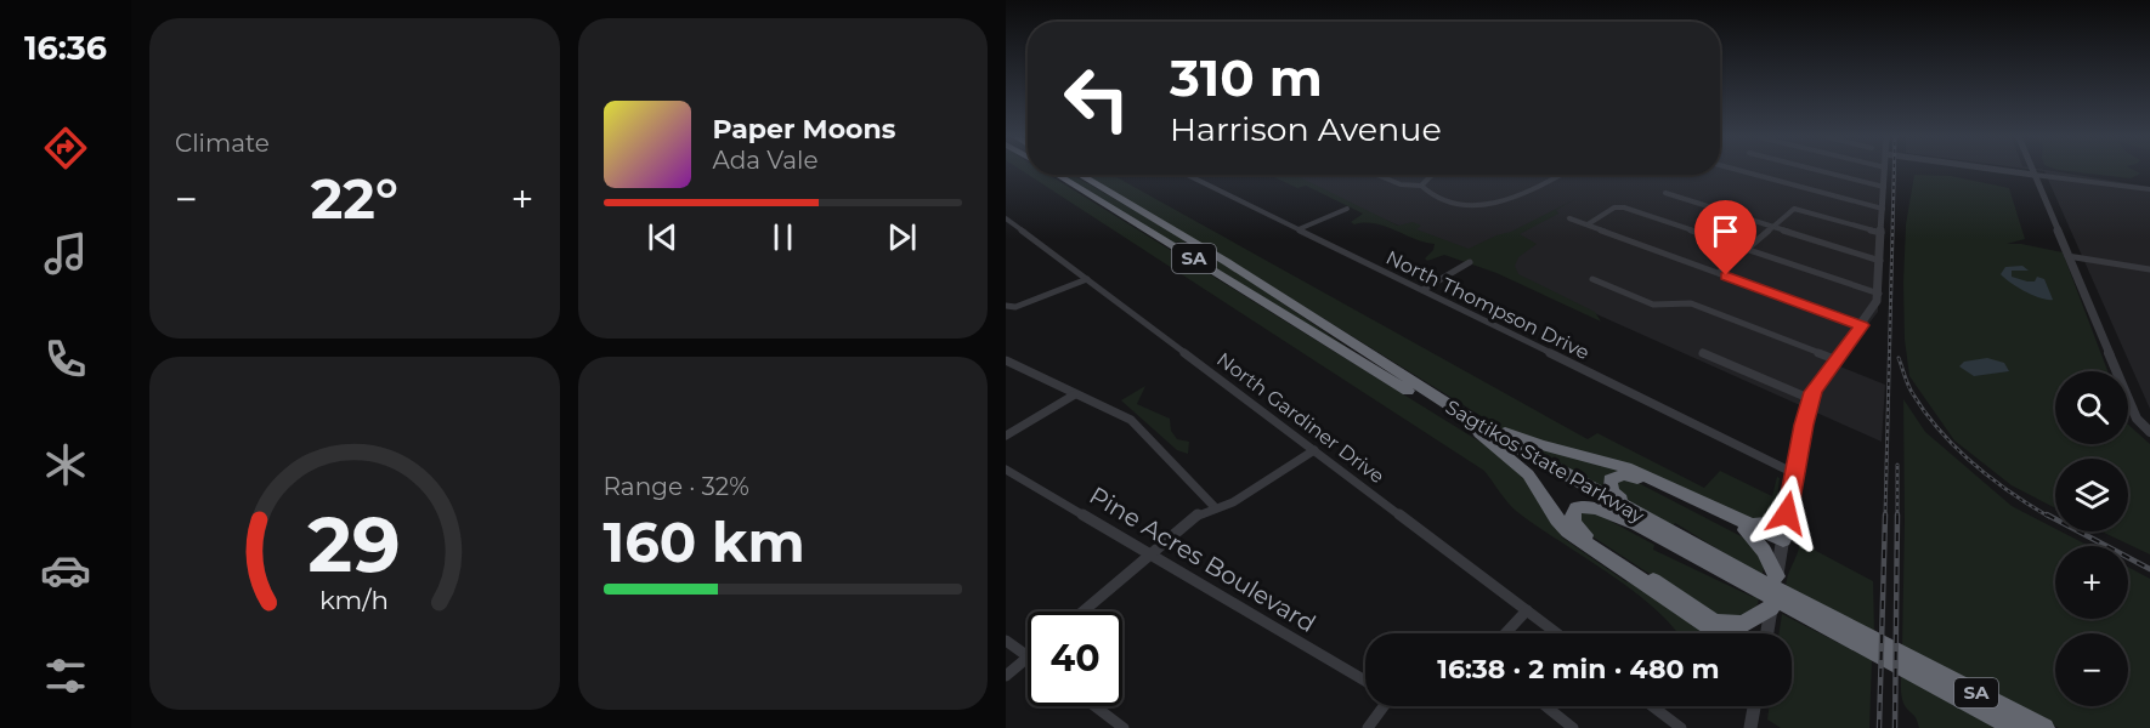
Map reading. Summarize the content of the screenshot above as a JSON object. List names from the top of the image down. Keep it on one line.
{"streets":{"highway":["SA","Sagtikos State Parkway"],"street":["North Thompson Drive","North Gardiner Drive","Pine Acres Boulevard"]},"page":{"tabs":"16:36","tile":["Climate",["Range · 32%","160 km"]],"turn":["310 m","Harrison Avenue"],"song":["Paper Moons","Ada Vale"],"heat":["−","22°","+"],"map_buttons":["+","−"],"limit":"40","trip":"16:38 · 2 min · 480 m","gauge":["29","km/h"]}}
